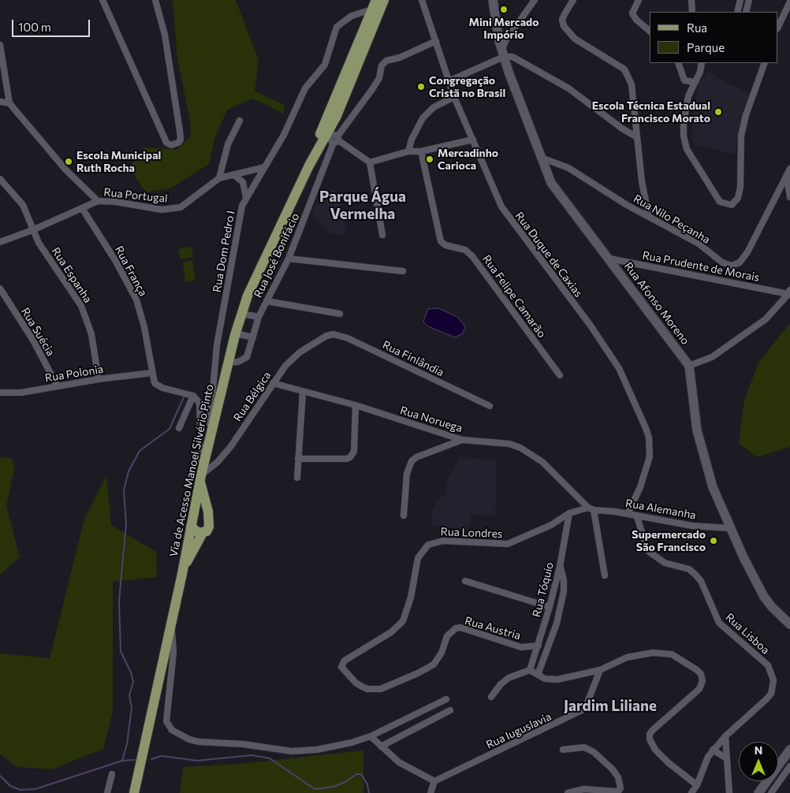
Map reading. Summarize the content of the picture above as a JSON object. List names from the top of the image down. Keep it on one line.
{"streets":{"main road":["Rua Afonso Moreno","Via de Acesso Manoel Silvério Pinto"],"street":["Rua Portugal","Rua Nilo Peçanha","Rua Dom Pedro I","Rua Duque de Caxias","Rua José Bonifácio","Rua Prudente de Morais","Rua França","Rua Espanha","Rua Felipe Camarão","Rua Suécia","Rua Finlândia","Rua Polonia","Rua Bélgica","Rua Noruega","Rua Alemanha","Rua Londres","Rua Tóquio","Rua Austria","Rua Lisboa","Rua Iuguslavia"]},"crossings":[["Rua Portugal","Rua Dom Pedro I"],["Rua Portugal","Rua França"],["Rua Portugal","Rua Espanha"],["Rua Nilo Peçanha","Rua Afonso Moreno"],["Rua Dom Pedro I","Via de Acesso Manoel Silvério Pinto"],["Rua Duque de Caxias","Rua José Bonifácio"],["Rua Duque de Caxias","Rua Alemanha"],["Rua José Bonifácio","Via de Acesso Manoel Silvério Pinto"],["Rua Prudente de Morais","Rua Afonso Moreno"],["Rua França","Rua Polonia"],["Rua Espanha","Rua Polonia"],["Rua Suécia","Rua Polonia"],["Rua Finlândia","Rua Bélgica"],["Rua Bélgica","Rua Noruega"],["Rua Bélgica","Via de Acesso Manoel Silvério Pinto"],["Rua Noruega","Rua Alemanha"],["Rua Noruega","Rua Londres"],["Rua Alemanha","Rua Londres"],["Rua Alemanha","Rua Lisboa"],["Rua Londres","Rua Tóquio"],["Rua Londres","Rua Austria"],["Rua Tóquio","Rua Austria"]],"districts":["Parque Água Vermelha","Jardim Liliane"],"places":["Mini Mercado Impório","Congregação Cristã no Brasil","Escola Técnica Estadual Francisco Morato","Mercadinho Carioca","Escola Municipal Ruth Rocha","Supermercado São Francisco"],"legend":["Rua","Parque"],"scale_bar":"100 m","north":"top"}
